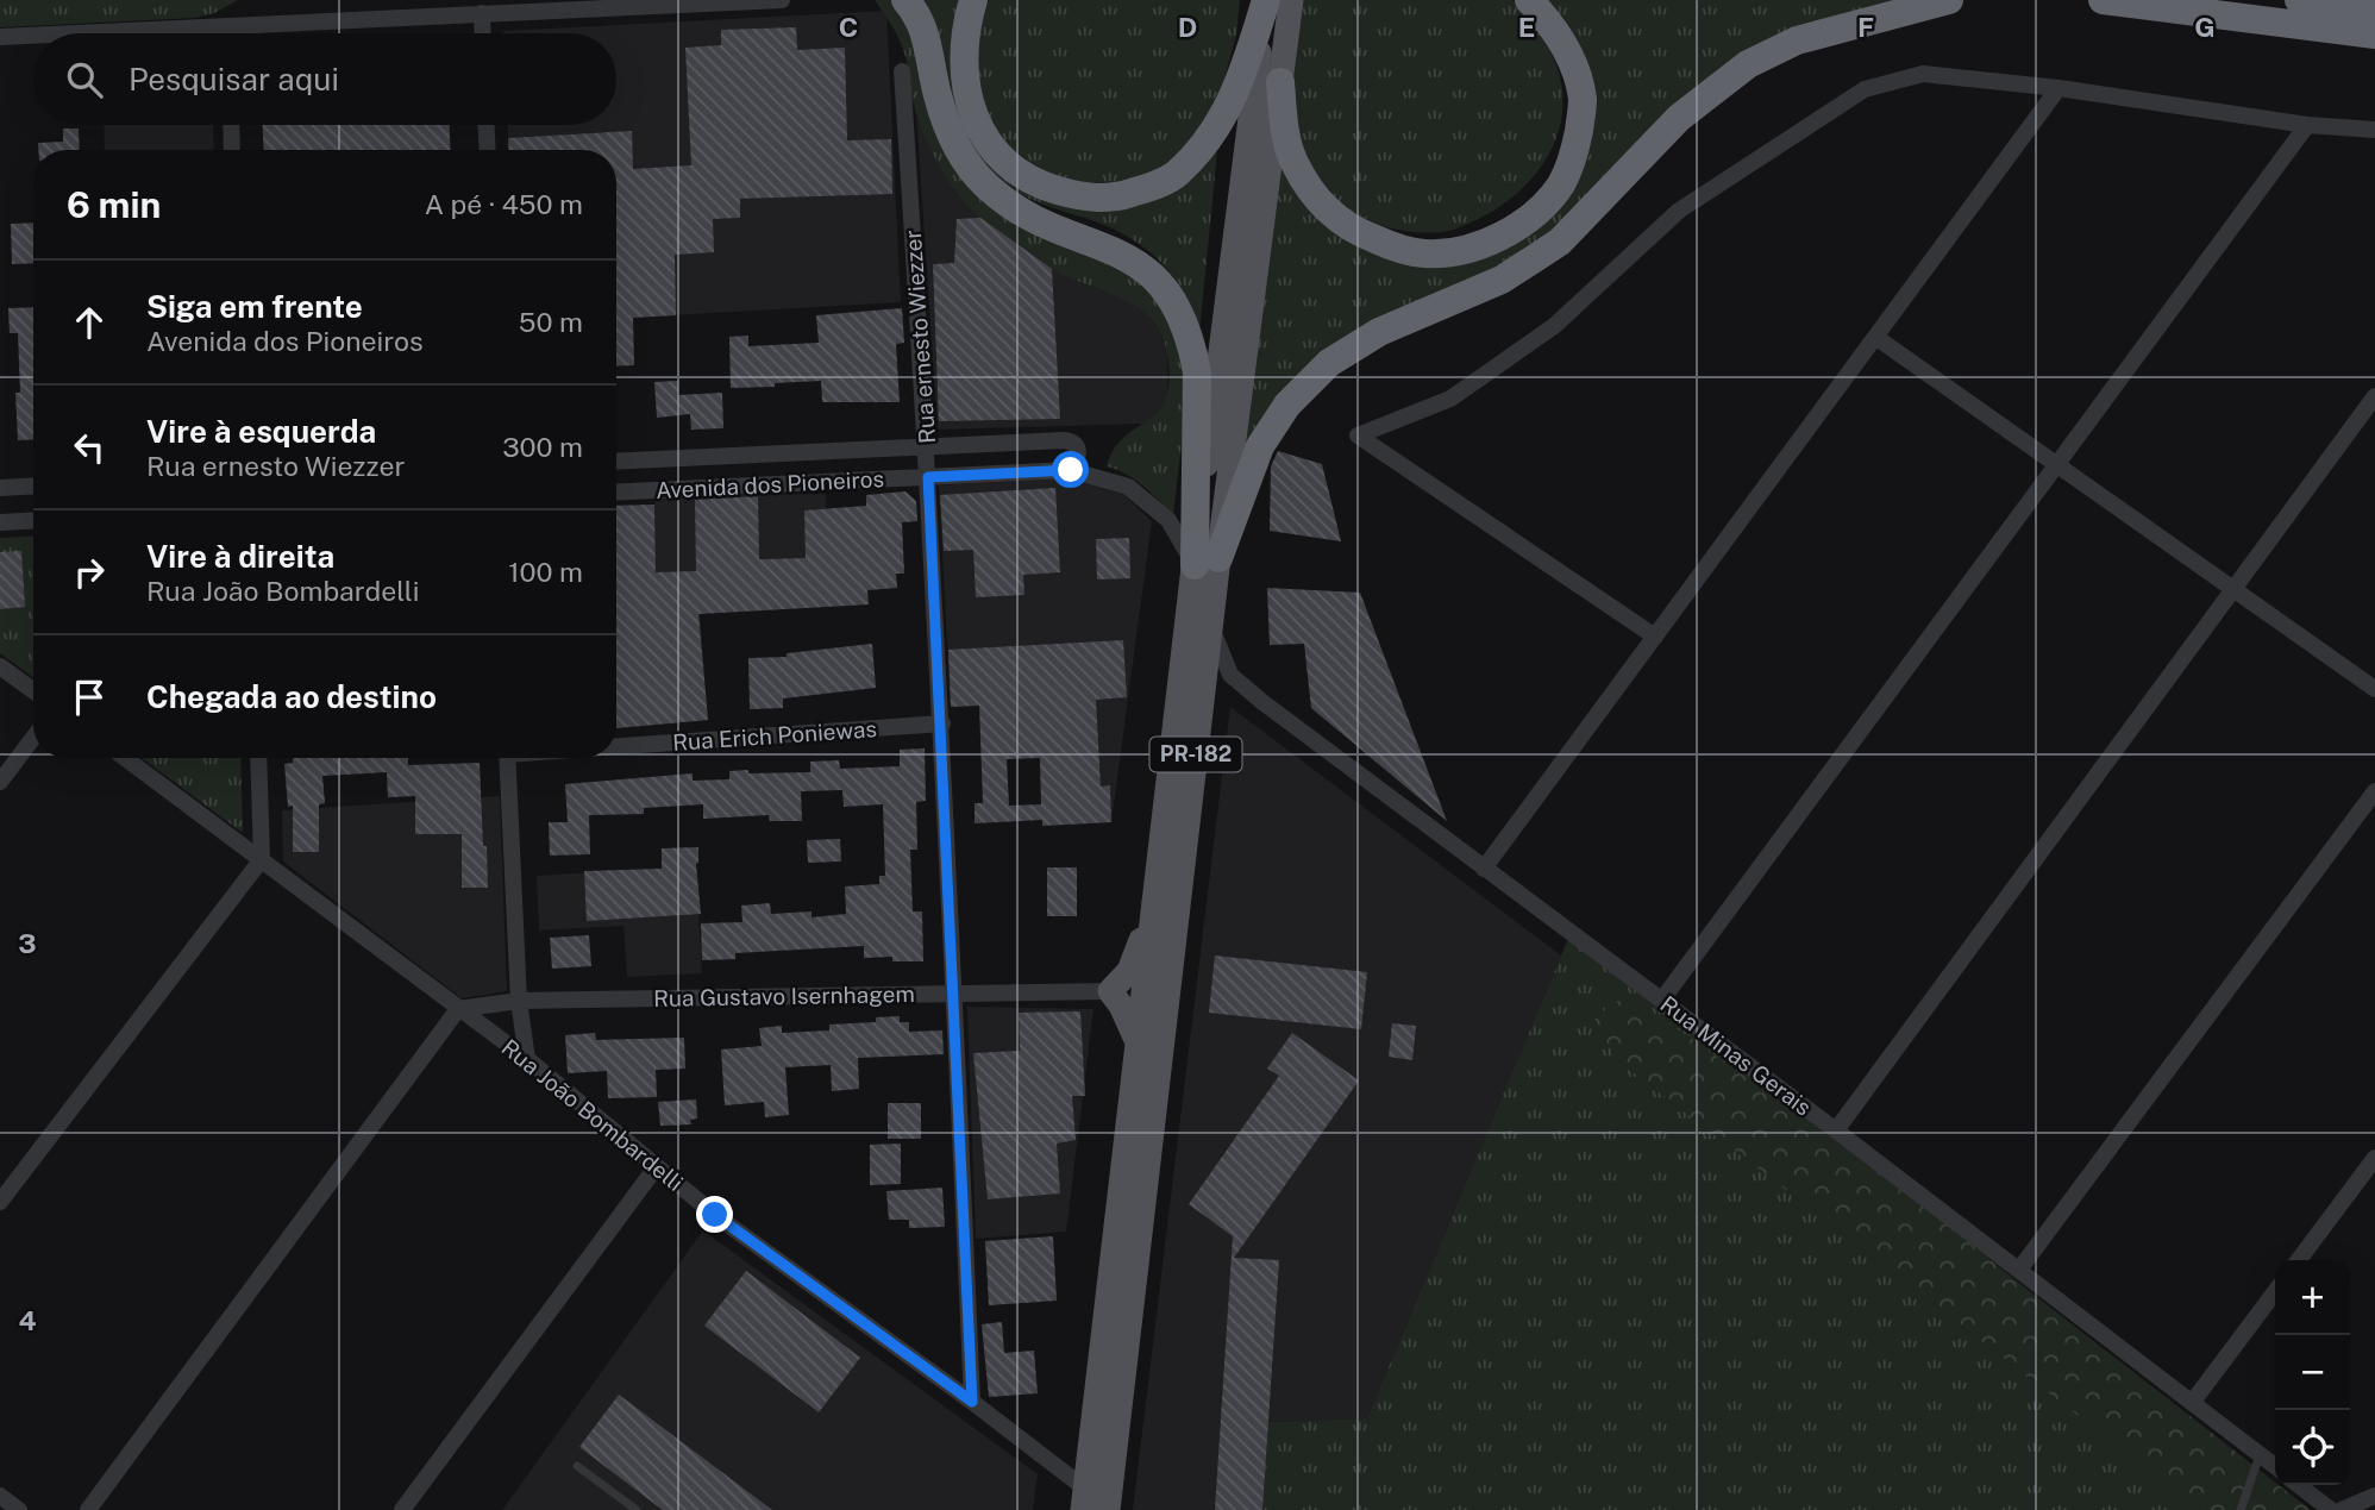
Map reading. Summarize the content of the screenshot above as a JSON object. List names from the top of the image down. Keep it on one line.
{"streets":{"highway":["PR-182"],"street":["Rua ernesto Wiezzer","Avenida dos Pioneiros","Rua Erich Poniewas","Rua Gustavo Isernhagem","Rua Minas Gerais","Rua João Bombardelli"]},"crossings":[["Rua ernesto Wiezzer","Avenida dos Pioneiros"],["Rua ernesto Wiezzer","Rua Erich Poniewas"],["Rua ernesto Wiezzer","Rua Gustavo Isernhagem"],["Rua ernesto Wiezzer","Rua João Bombardelli"],["Avenida dos Pioneiros","PR-182"],["PR-182","Rua Minas Gerais"],["PR-182","Rua João Bombardelli"],["Rua Gustavo Isernhagem","Rua João Bombardelli"]],"page":{"search":"Pesquisar aqui","heading":["6 min","A pé · 450 m"],"list":[["Siga em frente","Avenida dos Pioneiros","50 m"],["Vire à esquerda","Rua ernesto Wiezzer","300 m"],["Vire à direita","Rua João Bombardelli","100 m"],"Chegada ao destino"],"map_buttons":["+","−"]},"grid":{"columns":["C","D","E","F","G"],"rows":["3","4"]}}
